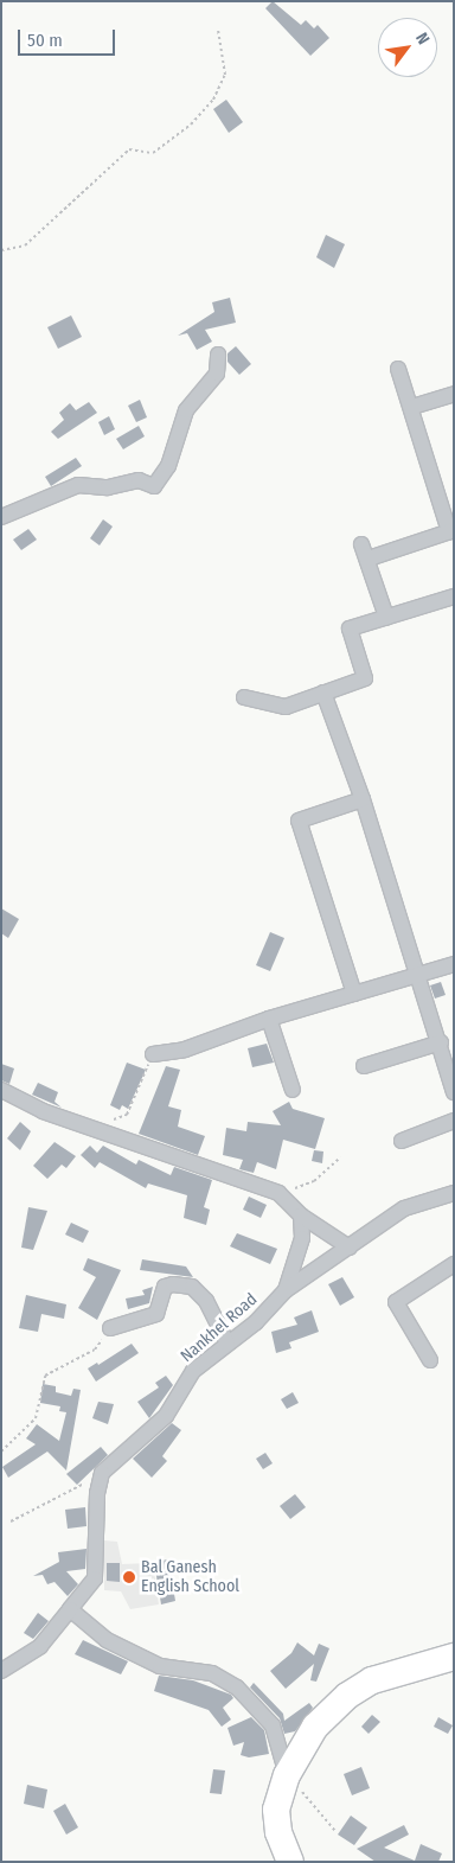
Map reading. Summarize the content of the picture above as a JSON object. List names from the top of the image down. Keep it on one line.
{"streets":{"street":["Nankhel Road"]},"places":["Bal Ganesh English School"],"scale_bar":"50 m","north":"top right"}
